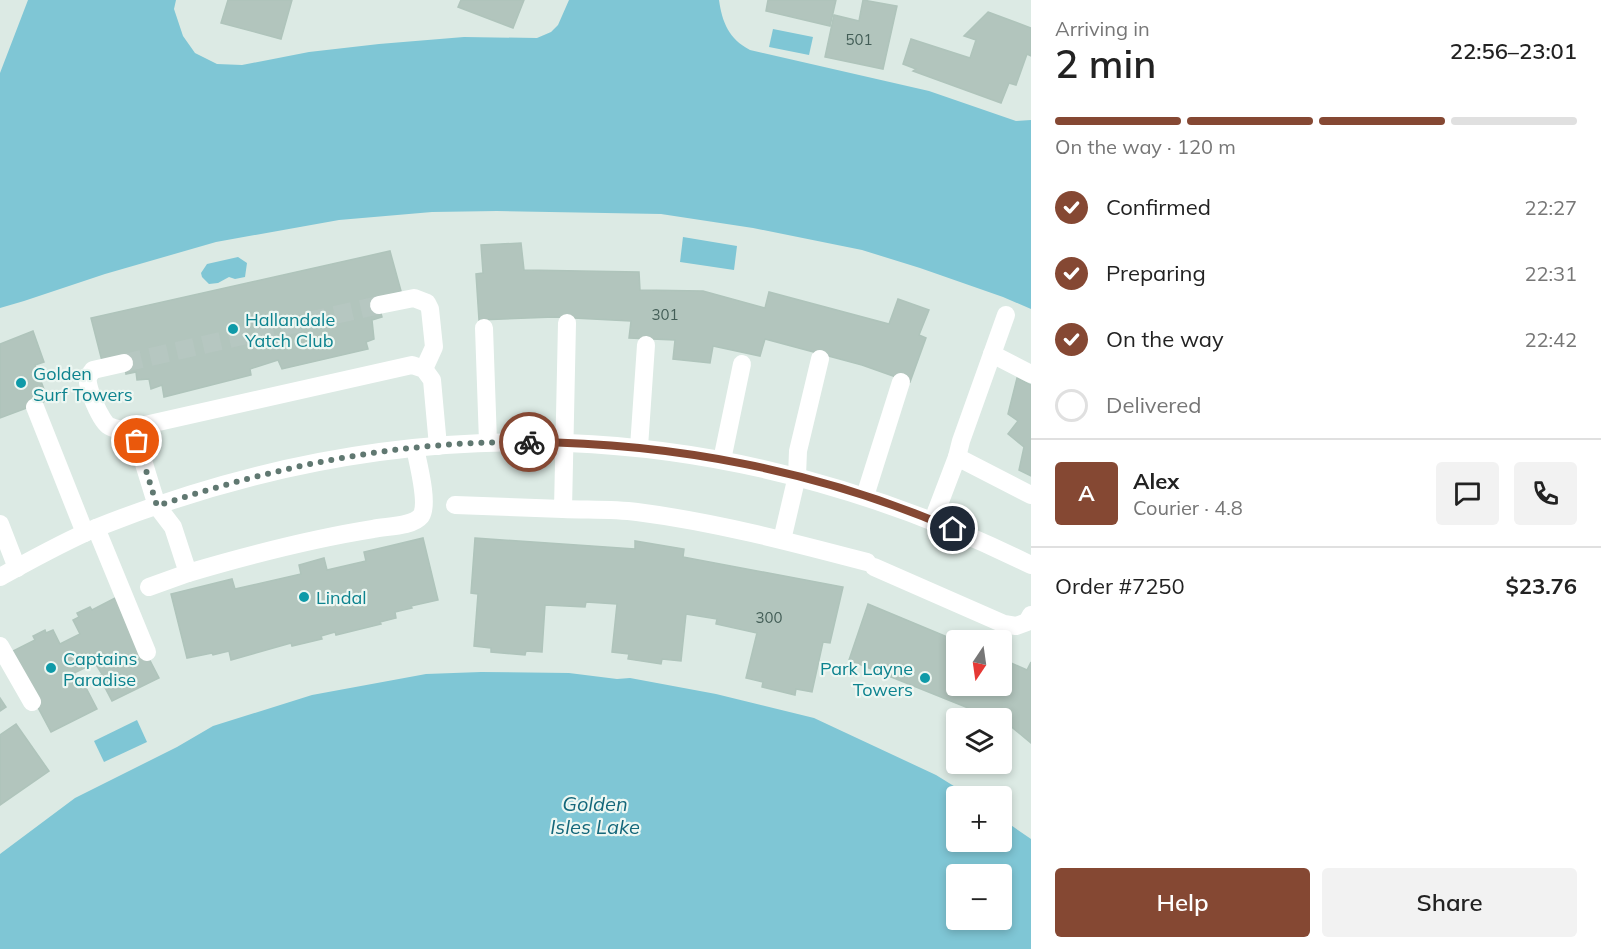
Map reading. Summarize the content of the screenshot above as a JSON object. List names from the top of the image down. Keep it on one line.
{"water":["Golden Isles Lake"],"places":["Hallandale Yatch Club","Golden Surf Towers","Lindal","Captains Paradise","Park Layne Towers"],"house_numbers":["501","301","300"],"north":"bottom","page":{"heading":["2 min","Arriving in","22:56–23:01"],"panel":["Alex","Courier · 4.8","Order #7250","$23.76"],"bar":"On the way · 120 m","list":[["Confirmed","22:27"],["Preparing","22:31"],["On the way","22:42"],"Delivered"],"round":"A","map_buttons":["+","−"],"buttons":["Help","Share"]}}
